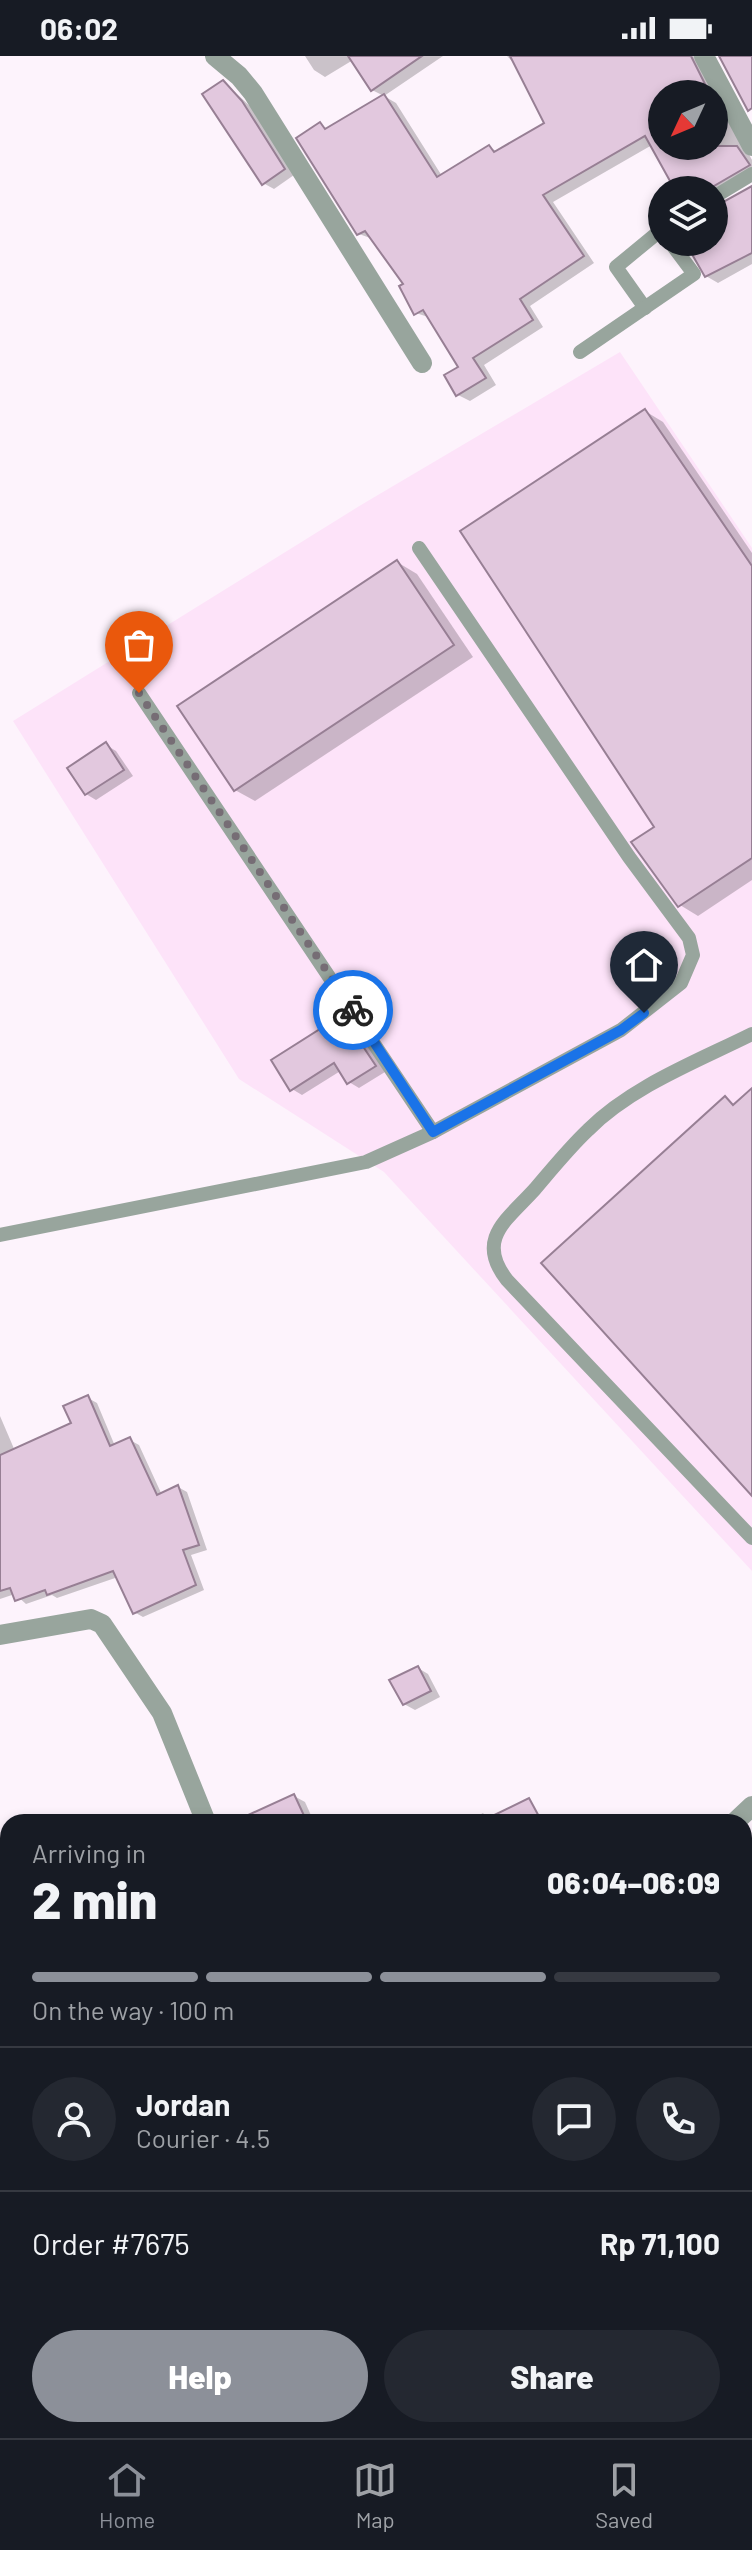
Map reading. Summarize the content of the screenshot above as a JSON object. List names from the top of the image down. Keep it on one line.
{"north":"bottom left","page":{"status":"06:02","heading":["2 min","Arriving in","06:04–06:09"],"panel":["Jordan","Courier · 4.5","Order #7675","Rp 71,100"],"bar":"On the way · 100 m","buttons":["Help","Share"],"tabs":["Home","Map","Saved"]}}
